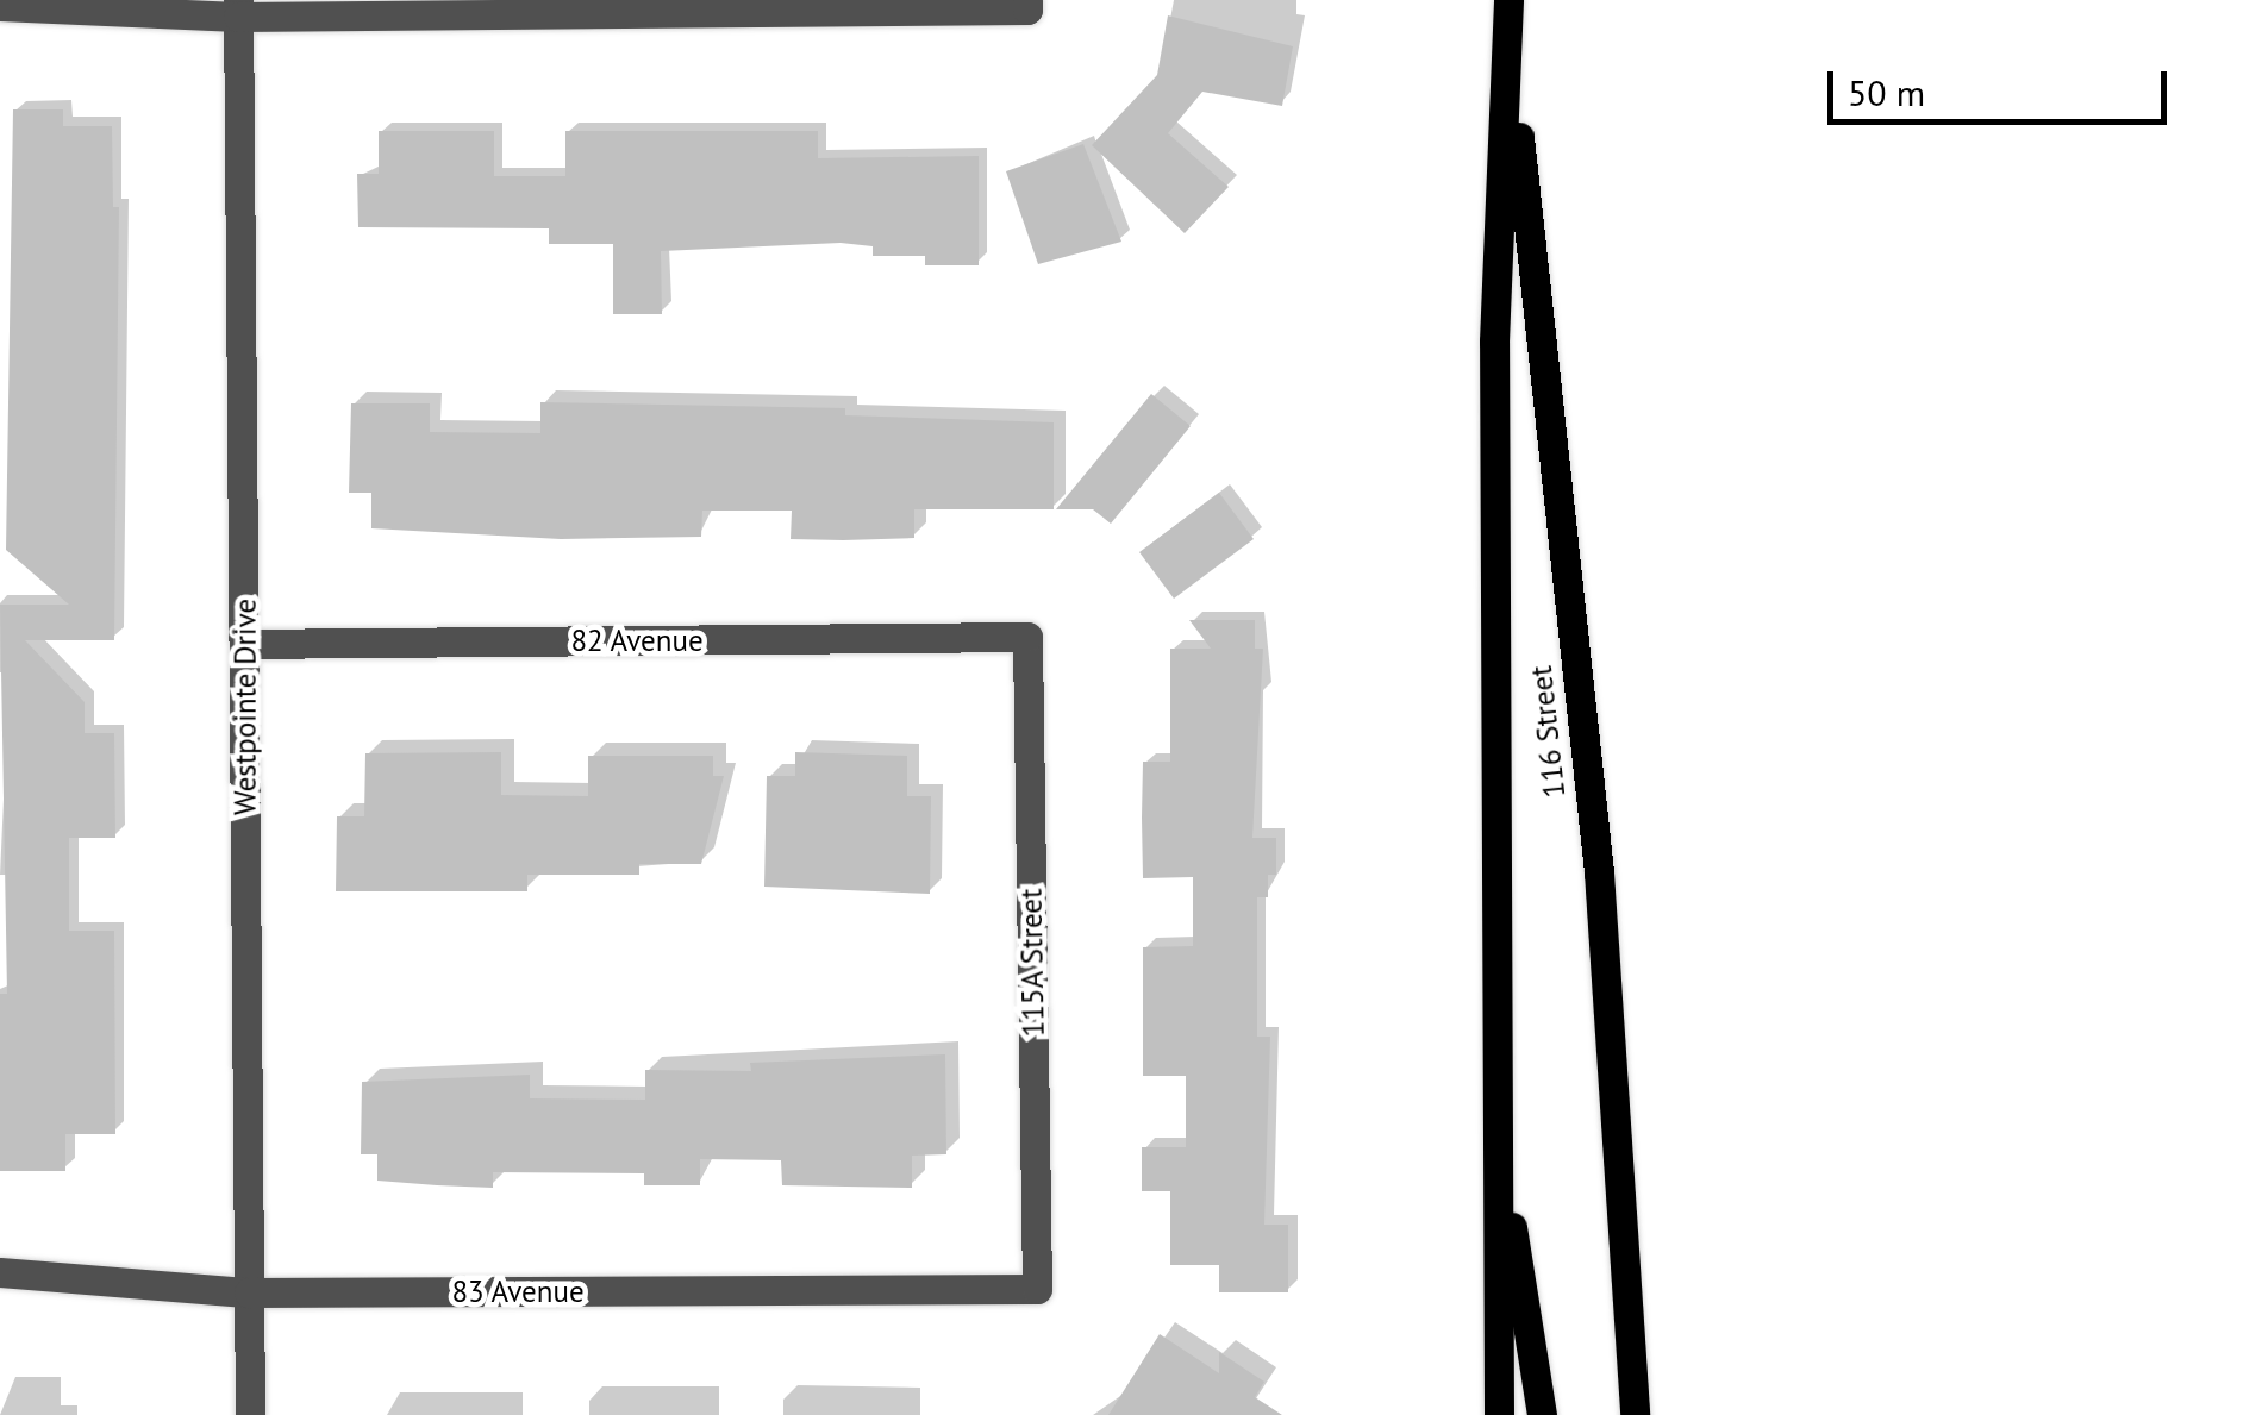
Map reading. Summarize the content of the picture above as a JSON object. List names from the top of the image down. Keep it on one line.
{"streets":{"main road":["116 Street"],"street":["82 Avenue","Westpointe Drive","115A Street","83 Avenue"]},"crossings":[["82 Avenue","Westpointe Drive"],["82 Avenue","115A Street"],["Westpointe Drive","83 Avenue"],["115A Street","83 Avenue"]],"scale_bar":"50 m"}
